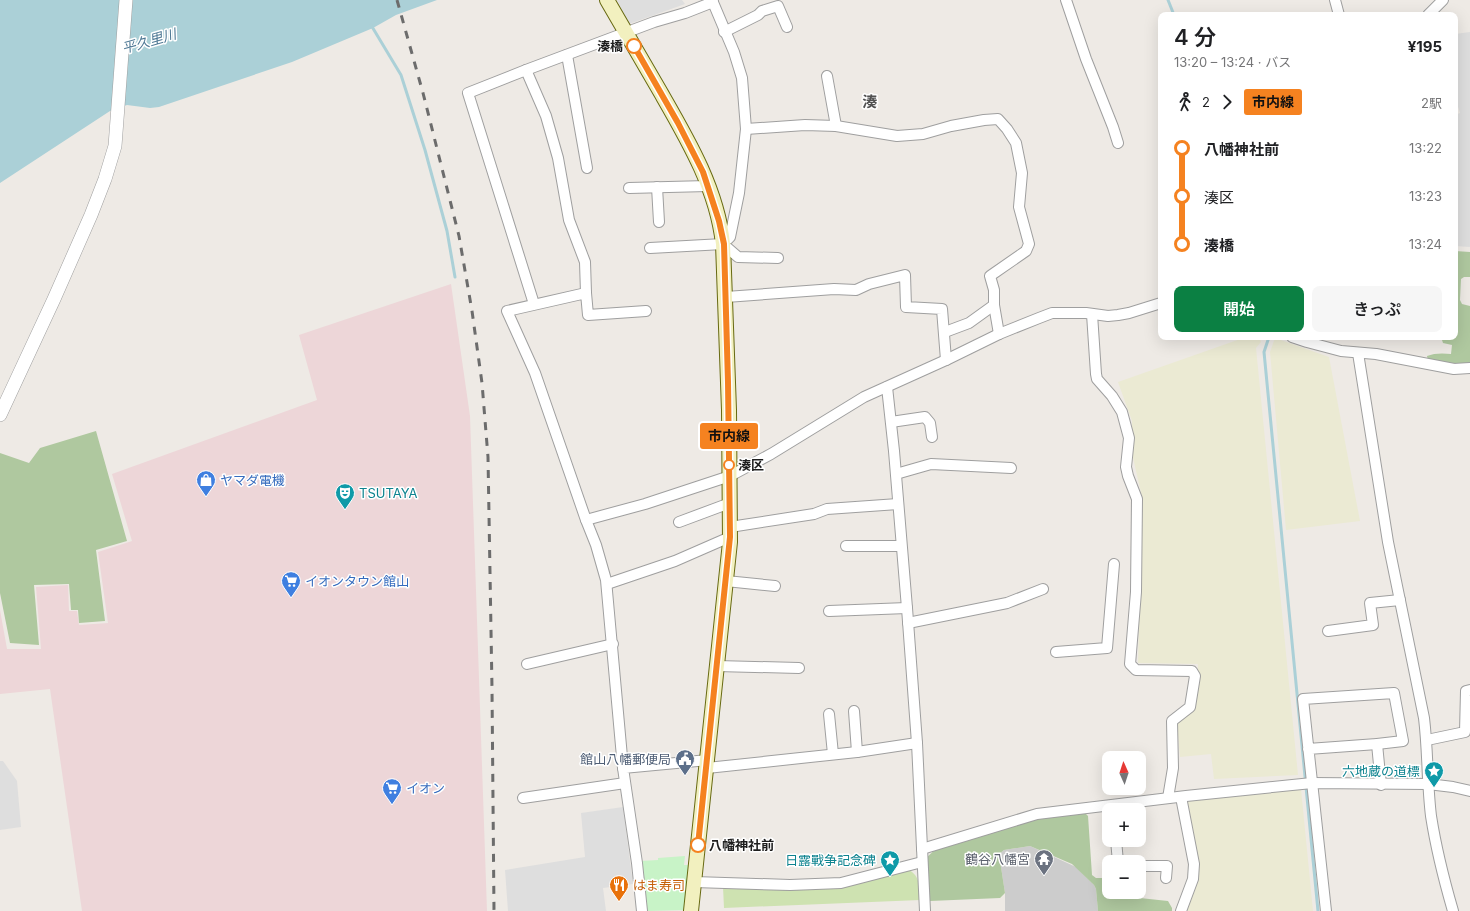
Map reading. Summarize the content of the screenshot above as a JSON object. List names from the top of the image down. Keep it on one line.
{"districts":["湊"],"water":["平久里川"],"places":{"other":["湊橋","湊区","八幡神社前"],"shop":["ヤマダ電機"],"theatre":["TSUTAYA"],"supermarket":["イオンタウン館山","イオン"],"public building":["館山八幡郵便局"],"place":["六地蔵の道標","日露戰争記念碑"],"temple":["鶴谷八幡宮"],"restaurant":["はま寿司"]},"lines":["bus line 市内線"],"north":"top","page":{"on_map":"市内線","heading":["4 分","13:20 – 13:24 · バス","¥195"],"legs":["2","市内線","2駅"],"list":[{"name":"八幡神社前","value":"13:22"},{"name":"湊区","value":"13:23"},{"name":"湊橋","value":"13:24"}],"buttons":["開始","きっぷ"],"map_buttons":["+","−"]}}
